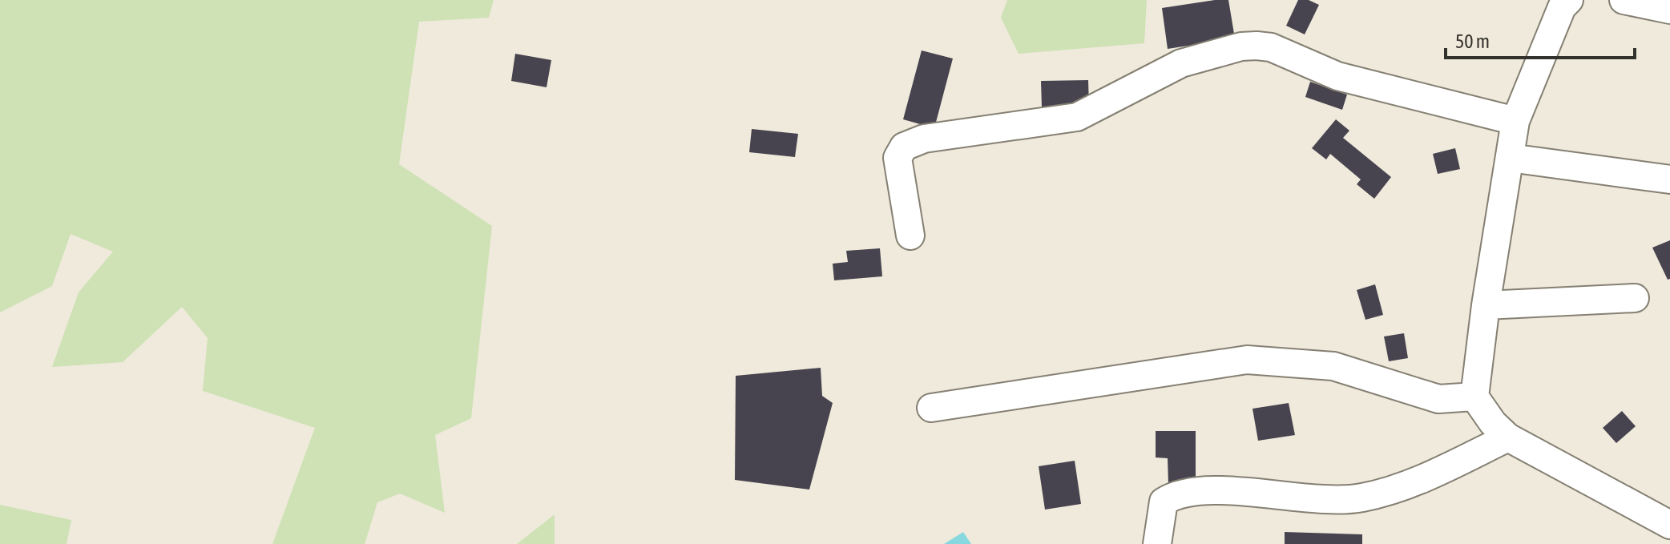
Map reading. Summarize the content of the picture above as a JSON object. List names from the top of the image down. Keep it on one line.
{"scale_bar":"50 m"}
